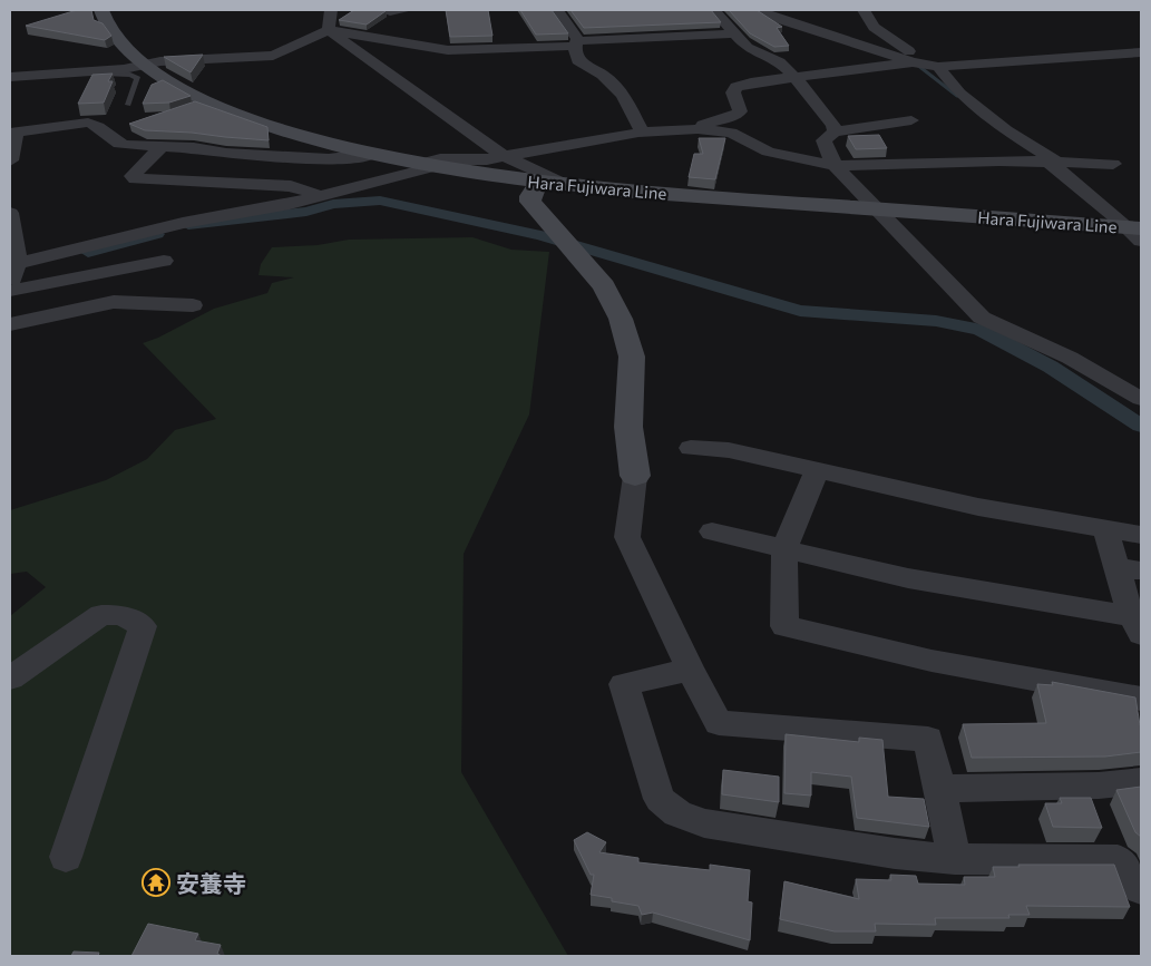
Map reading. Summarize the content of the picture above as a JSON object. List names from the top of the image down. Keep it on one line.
{"streets":{"main road":["Hara Fujiwara Line"]},"places":{"temple":["安養寺"]}}
